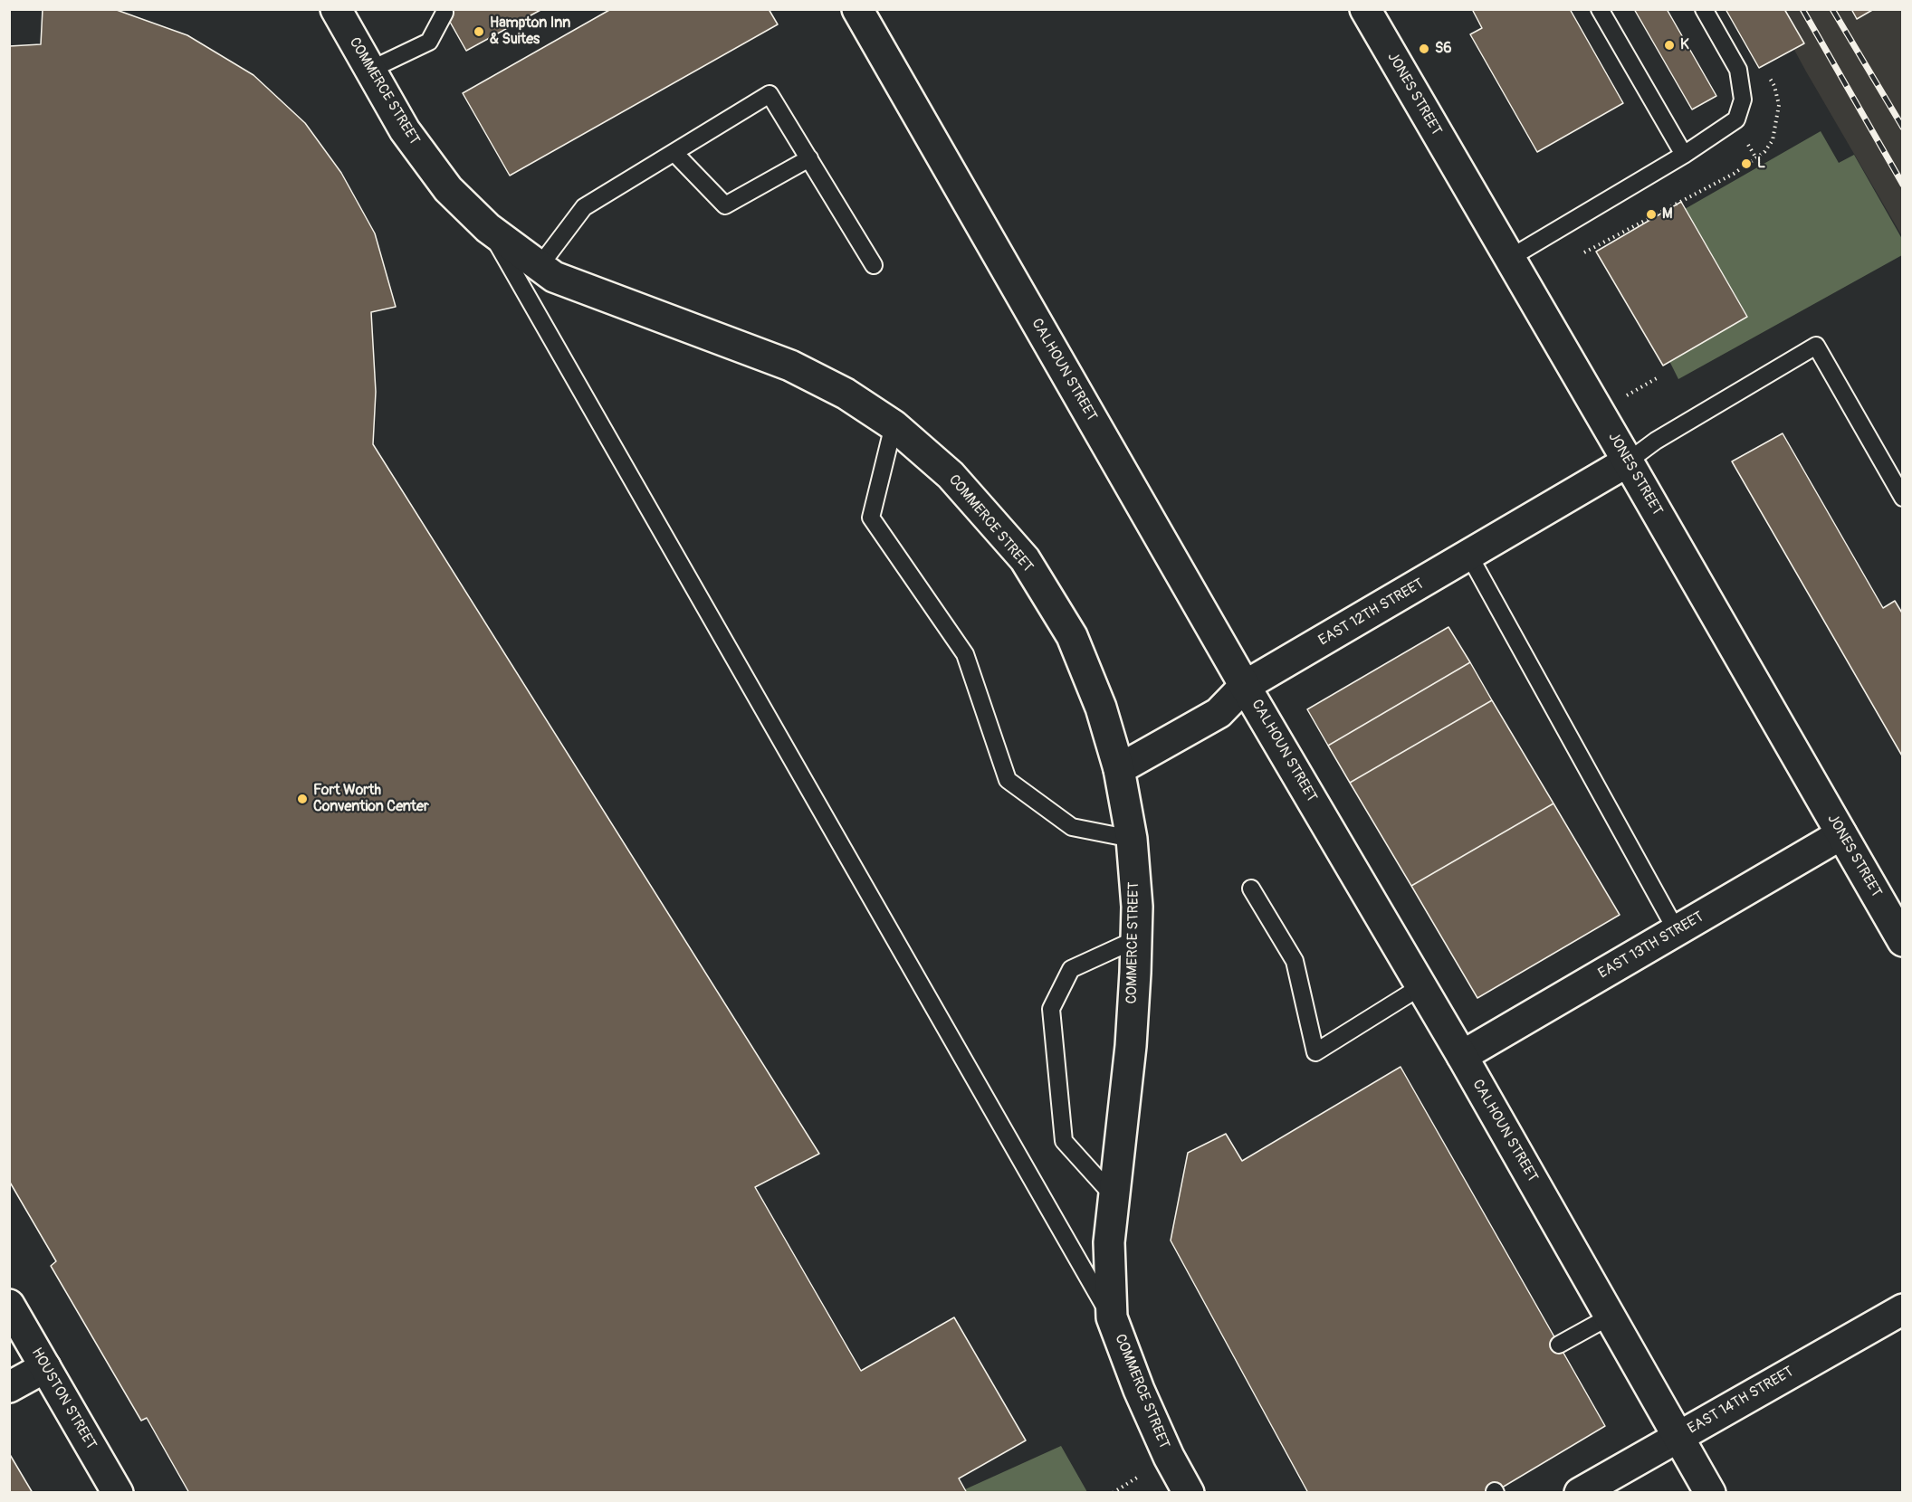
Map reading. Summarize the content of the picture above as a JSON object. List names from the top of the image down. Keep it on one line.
{"streets":{"street":["COMMERCE STREET","JONES STREET","CALHOUN STREET","EAST 12TH STREET","EAST 13TH STREET","HOUSTON STREET","EAST 14TH STREET"]},"crossings":[["COMMERCE STREET","EAST 12TH STREET"],["JONES STREET","EAST 12TH STREET"],["JONES STREET","EAST 13TH STREET"],["CALHOUN STREET","EAST 12TH STREET"],["CALHOUN STREET","EAST 13TH STREET"],["CALHOUN STREET","EAST 14TH STREET"]],"places":["Hampton Inn & Suites","K","S6","L","M","Fort Worth Convention Center"]}
